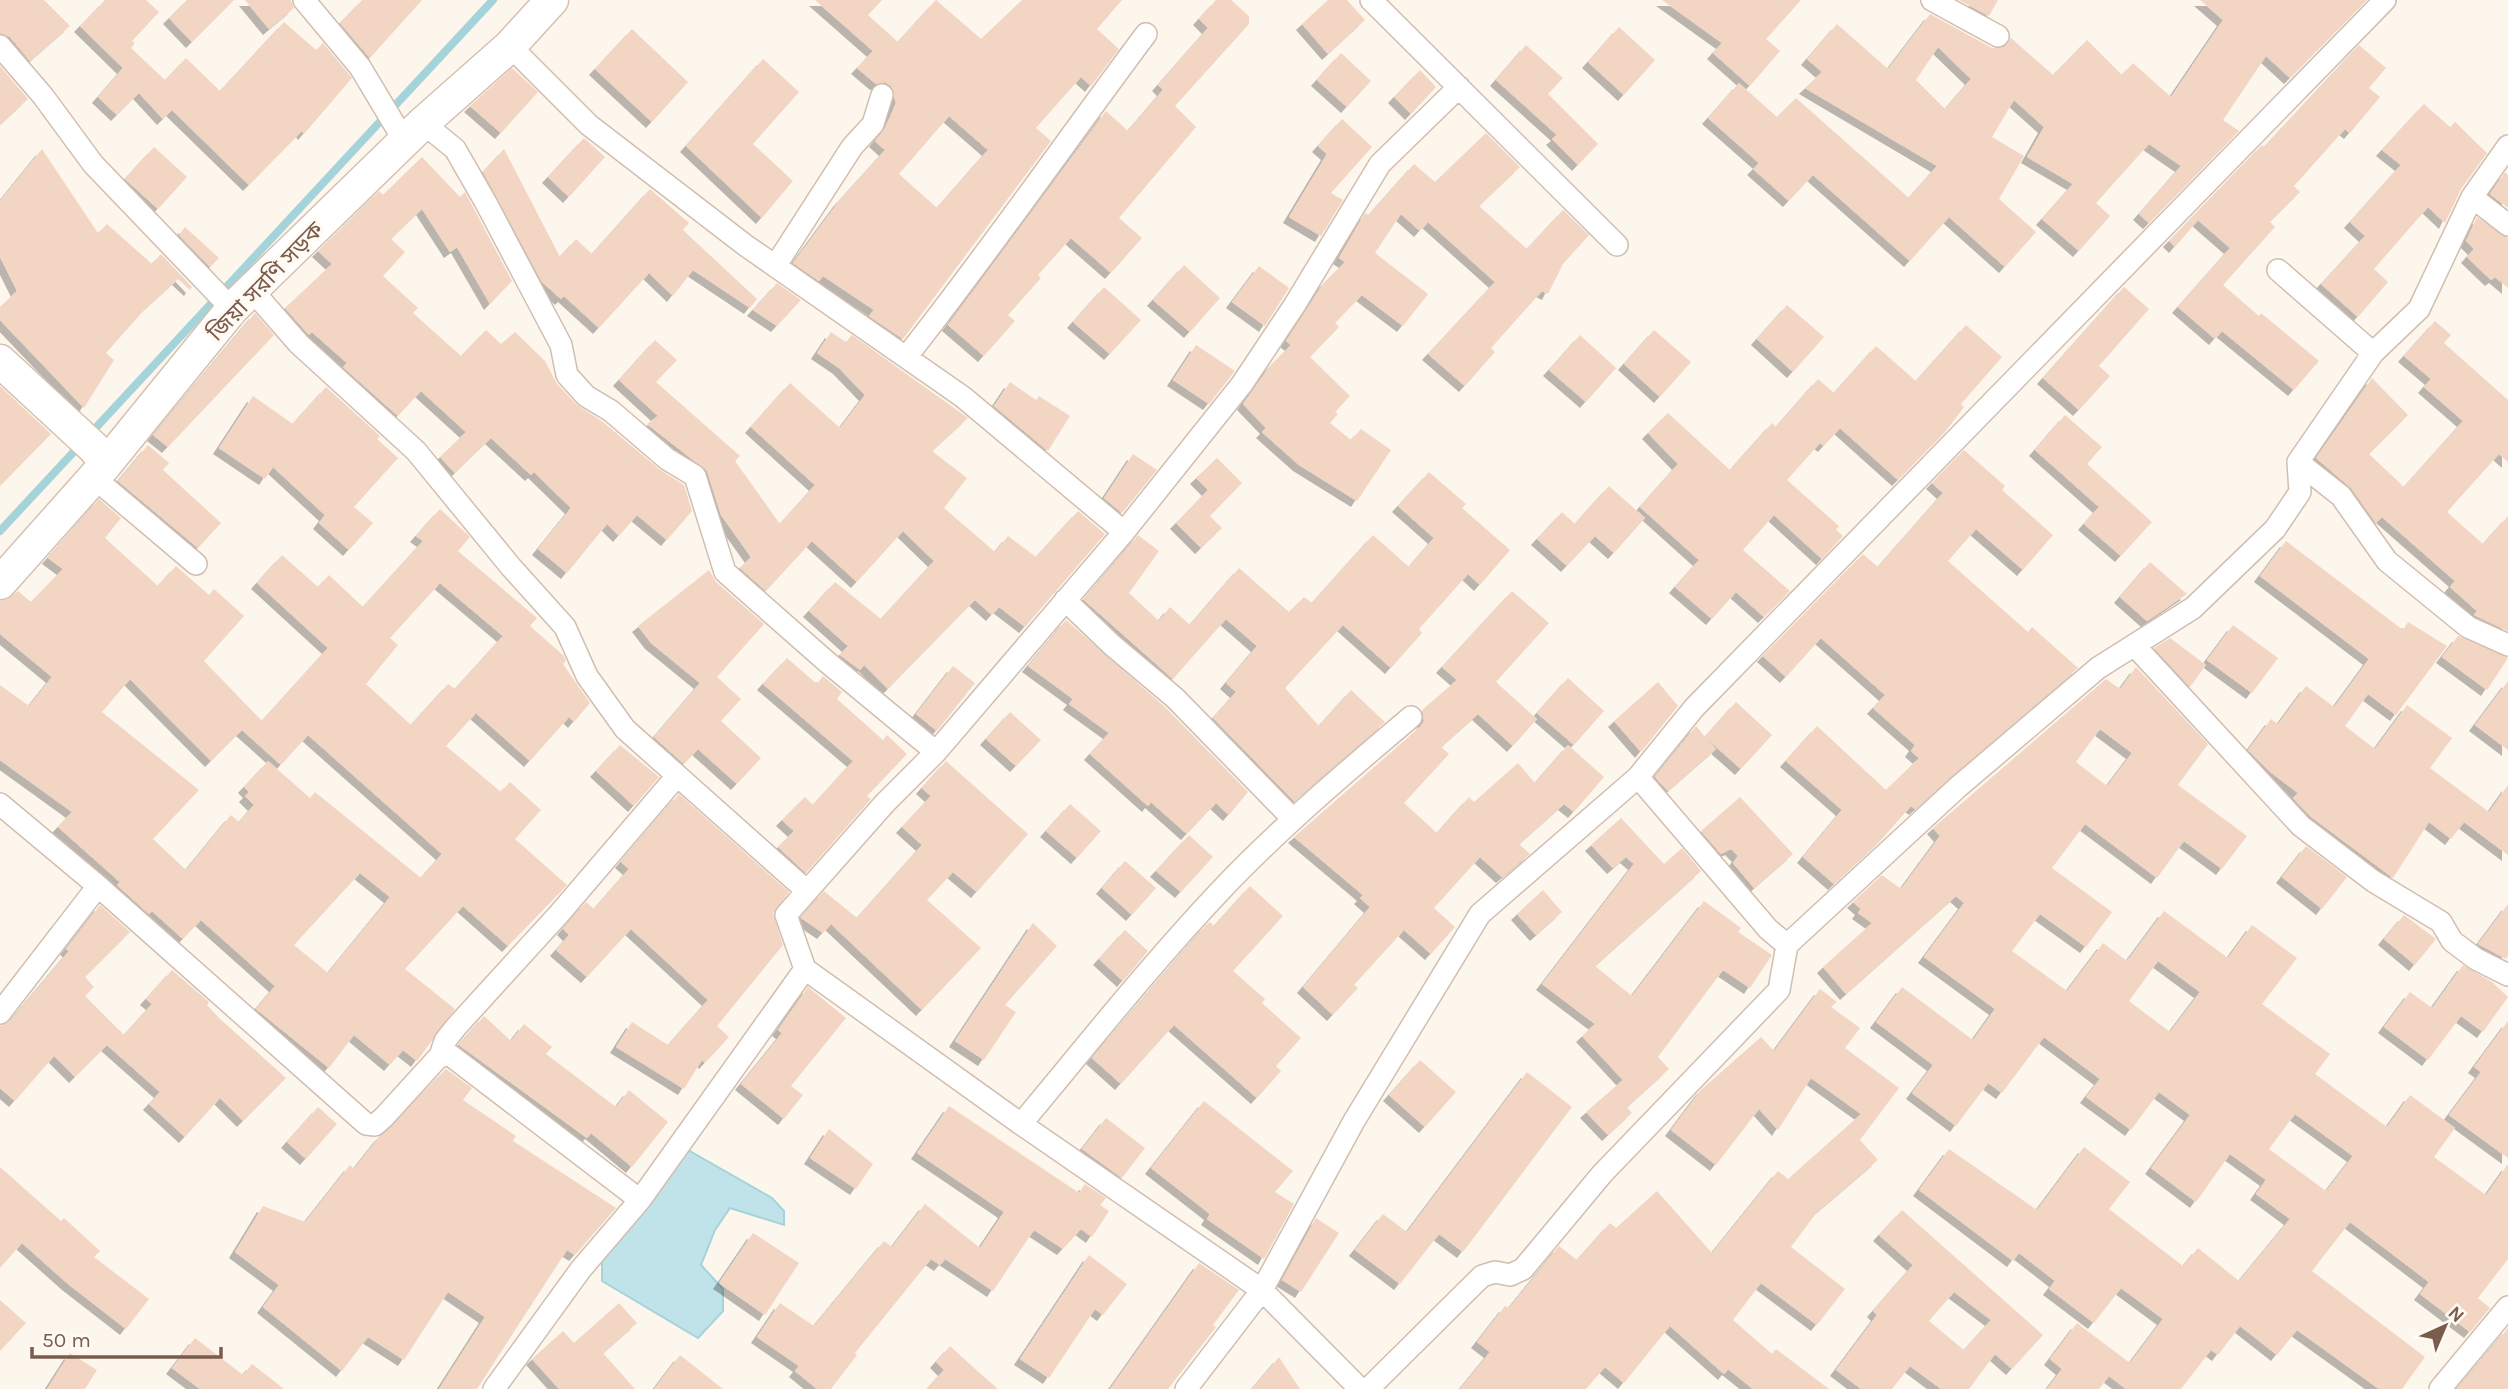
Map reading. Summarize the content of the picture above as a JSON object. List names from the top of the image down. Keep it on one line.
{"streets":{"main road":["জিয়া সরণি সড়ক"]},"scale_bar":"50 m","north":"top right"}
